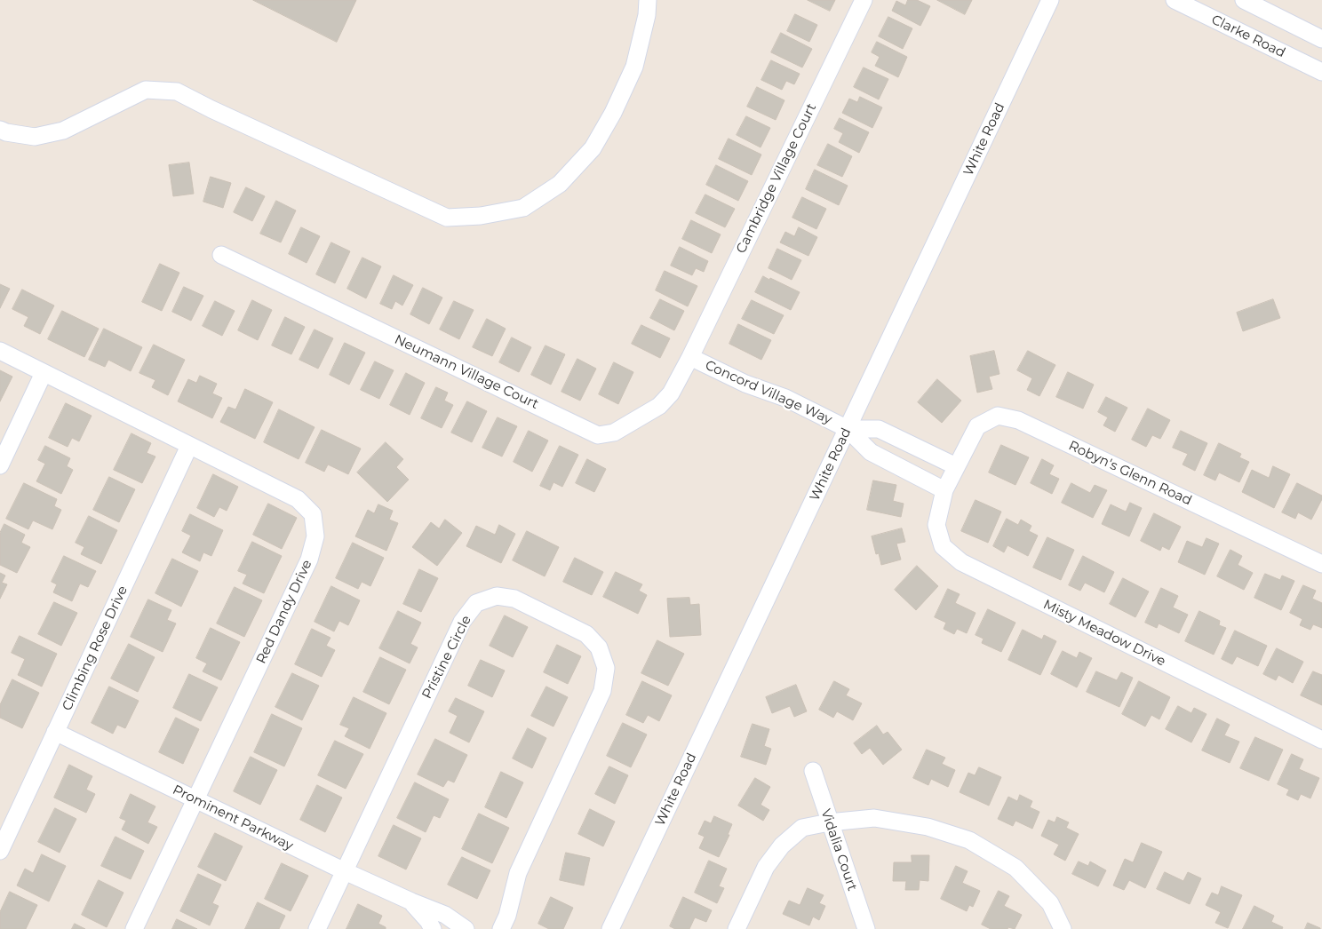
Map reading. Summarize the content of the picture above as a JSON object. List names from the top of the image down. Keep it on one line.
{"streets":{"street":["Clarke Road","White Road","Cambridge Village Court","Neumann Village Court","Concord Village Way","Robyn's Glenn Road","Red Dandy Drive","Misty Meadow Drive","Climbing Rose Drive","Pristine Circle","Prominent Parkway","Vidalia Court"]},"crossings":[["White Road","Concord Village Way"],["Cambridge Village Court","Neumann Village Court"],["Cambridge Village Court","Concord Village Way"],["Neumann Village Court","Concord Village Way"],["Robyn's Glenn Road","Misty Meadow Drive"],["Red Dandy Drive","Climbing Rose Drive"],["Red Dandy Drive","Prominent Parkway"],["Climbing Rose Drive","Prominent Parkway"],["Pristine Circle","Prominent Parkway"]]}
